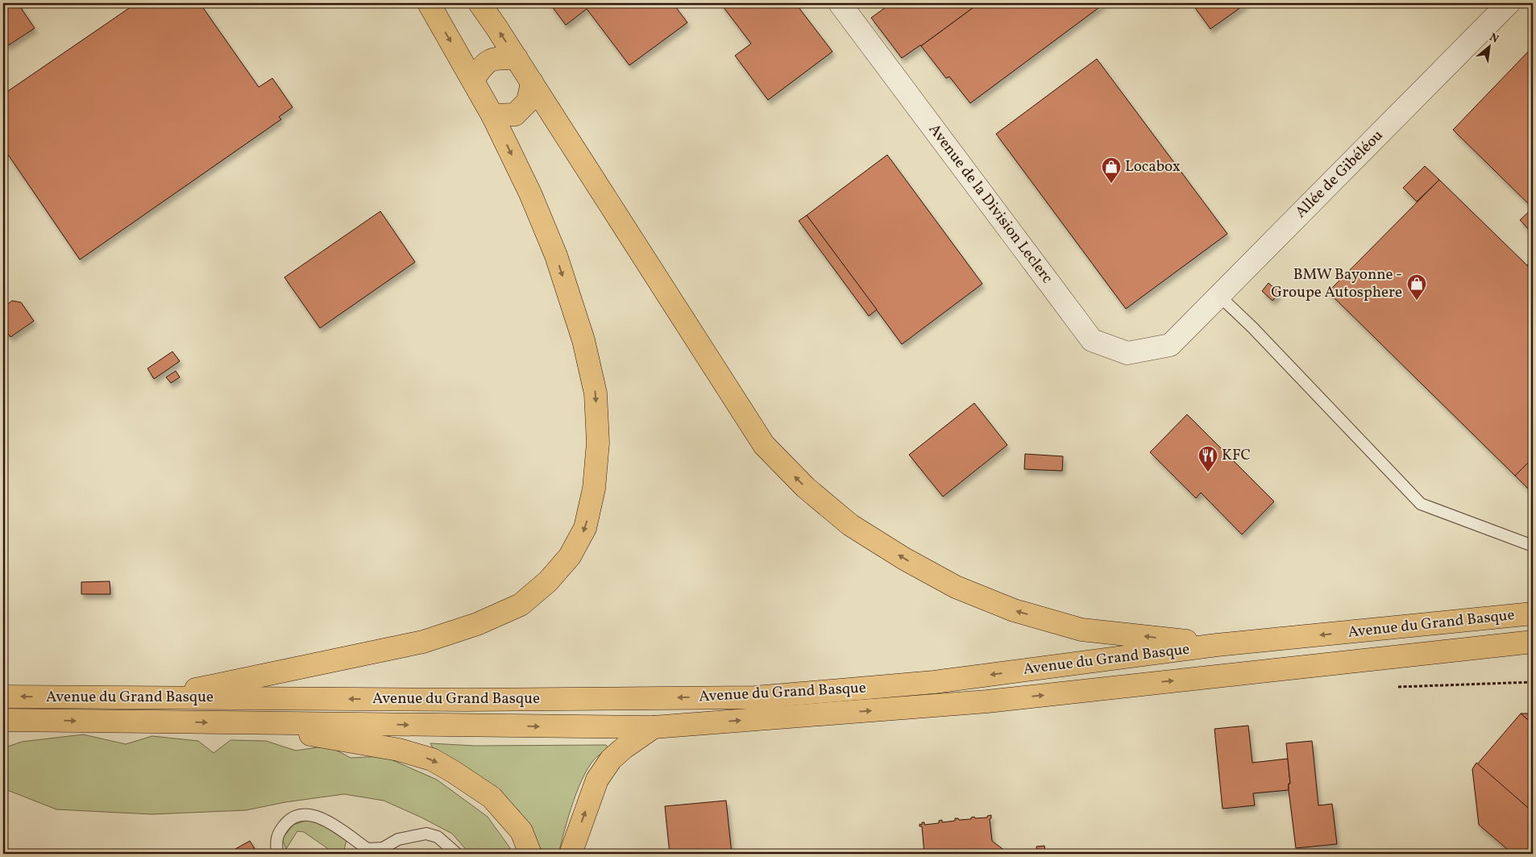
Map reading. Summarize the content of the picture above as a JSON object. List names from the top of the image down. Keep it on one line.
{"streets":{"main road":["Avenue du Grand Basque"],"street":["Allée de Gibéléou","Avenue de la Division Leclerc"]},"crossings":[["Allée de Gibéléou","Avenue de la Division Leclerc"]],"places":{"shop":["Locabox","BMW Bayonne - Groupe Autosphere"],"restaurant":["KFC"]},"north":"top right"}
